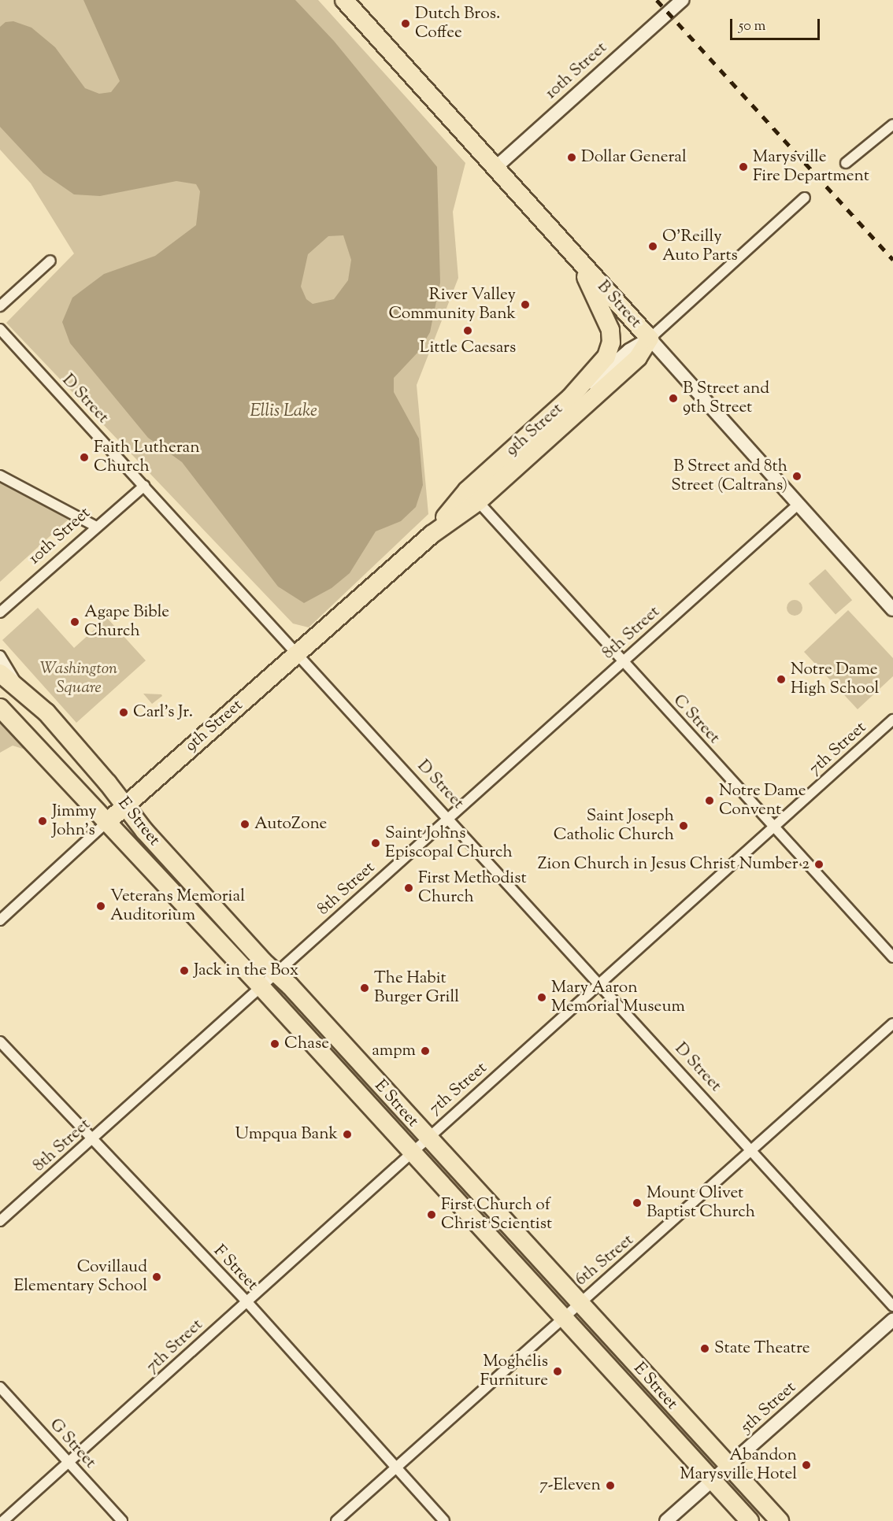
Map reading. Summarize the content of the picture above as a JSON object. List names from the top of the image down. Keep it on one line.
{"streets":{"highway":["B Street","9th Street","E Street"],"main road":["10th Street","5th Street"],"street":["D Street","8th Street","C Street","7th Street","6th Street","F Street","G Street"]},"crossings":[["10th Street","B Street"],["10th Street","D Street"],["B Street","9th Street"],["B Street","8th Street"],["D Street","9th Street"],["D Street","8th Street"],["D Street","7th Street"],["D Street","6th Street"],["9th Street","C Street"],["9th Street","E Street"],["8th Street","C Street"],["8th Street","E Street"],["8th Street","F Street"],["C Street","7th Street"],["7th Street","E Street"],["7th Street","F Street"],["7th Street","G Street"],["E Street","6th Street"],["E Street","5th Street"],["6th Street","F Street"]],"water":["Ellis Lake"],"parks":["Washington Square"],"places":["Dutch Bros. Coffee","Dollar General","Marysville Fire Department","O'Reilly Auto Parts","River Valley Community Bank","Little Caesars","B Street and 9th Street","Faith Lutheran Church","B Street and 8th Street (Caltrans)","Agape Bible Church","Notre Dame High School","Carl's Jr.","Notre Dame Convent","Jimmy John's","AutoZone","Saint Joseph Catholic Church","Saint Johns Episcopal Church","Zion Church in Jesus Christ Number 2","First Methodist Church","Veterans Memorial Auditorium","Jack in the Box","The Habit Burger Grill","Mary Aaron Memorial Museum","Chase","ampm","Umpqua Bank","Mount Olivet Baptist Church","First Church of Christ Scientist","Covillaud Elementary School","State Theatre","Moghelis Furniture","Abandon Marysville Hotel","7-Eleven"],"scale_bar":"50 m"}
